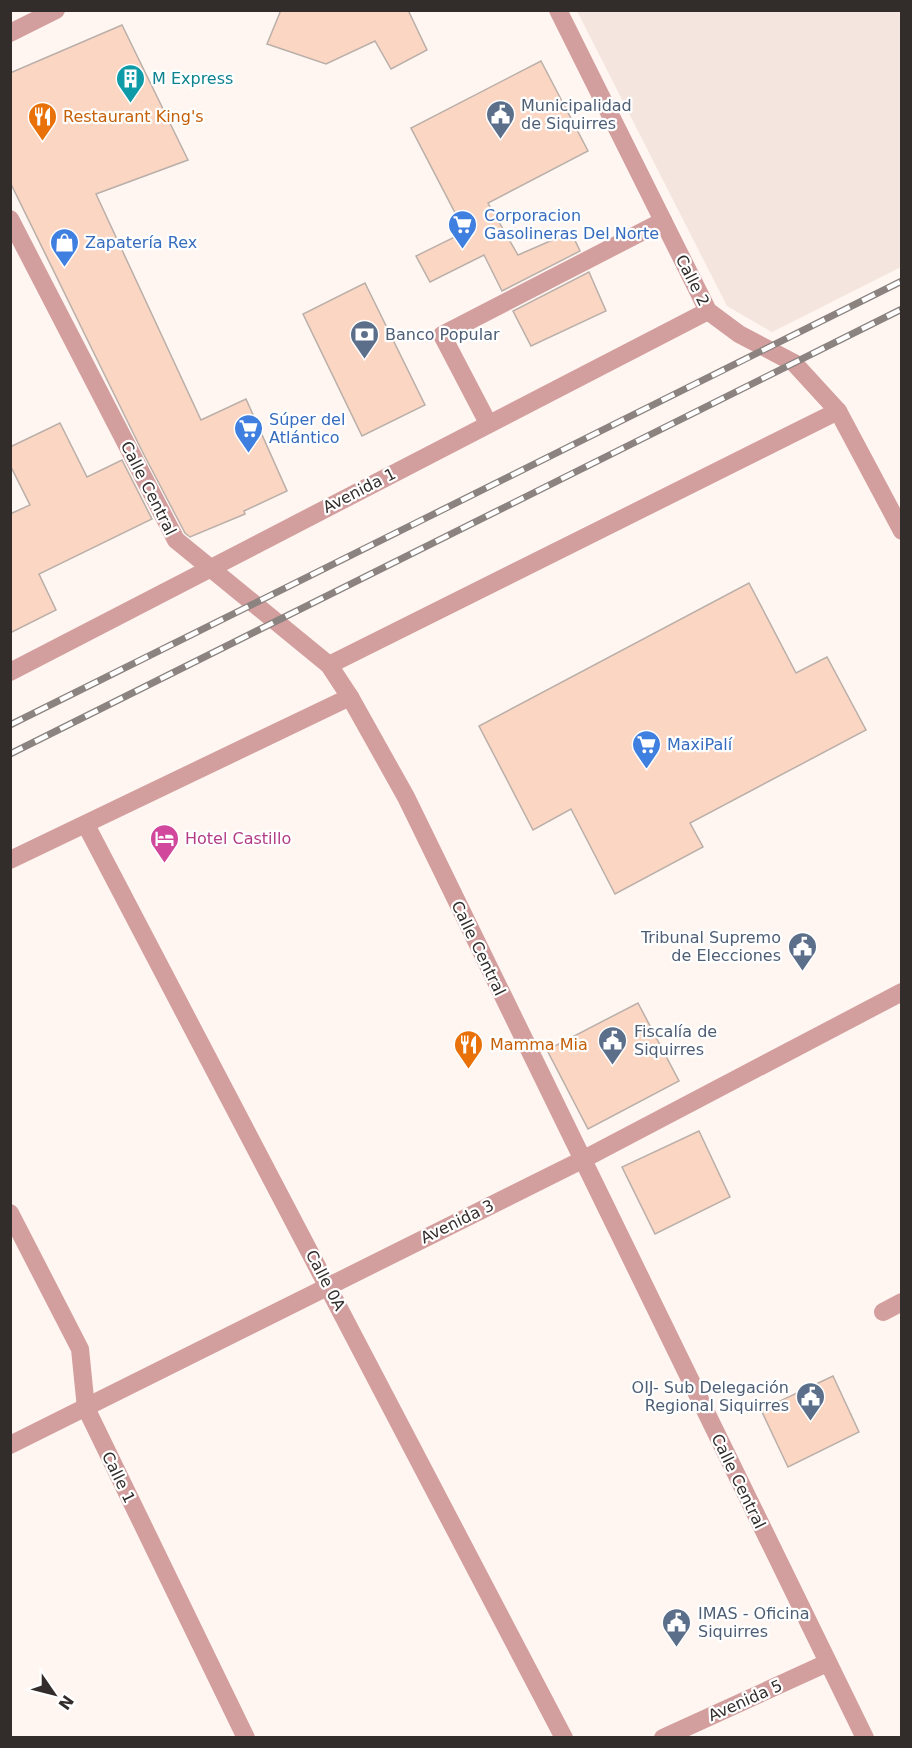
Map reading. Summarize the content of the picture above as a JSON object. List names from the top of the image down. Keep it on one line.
{"streets":{"street":["Calle 2","Calle Central","Avenida 1","Avenida 3","Calle 0A","Calle 1","Avenida 5"]},"crossings":[["Calle 2","Avenida 1"],["Calle Central","Avenida 1"],["Calle Central","Avenida 3"],["Calle Central","Avenida 5"],["Avenida 3","Calle 0A"],["Avenida 3","Calle 1"]],"places":{"building":["M Express"],"public building":["Municipalidad de Siquirres","Tribunal Supremo de Elecciones","Fiscalía de Siquirres","OIJ- Sub Delegación Regional Siquirres","IMAS - Oficina Siquirres"],"restaurant":["Restaurant King's","Mamma Mia"],"supermarket":["Corporacion Gasolineras Del Norte","Súper del Atlántico","MaxiPalí"],"shop":["Zapatería Rex"],"bank":["Banco Popular"],"hotel":["Hotel Castillo"]},"north":"bottom right"}
